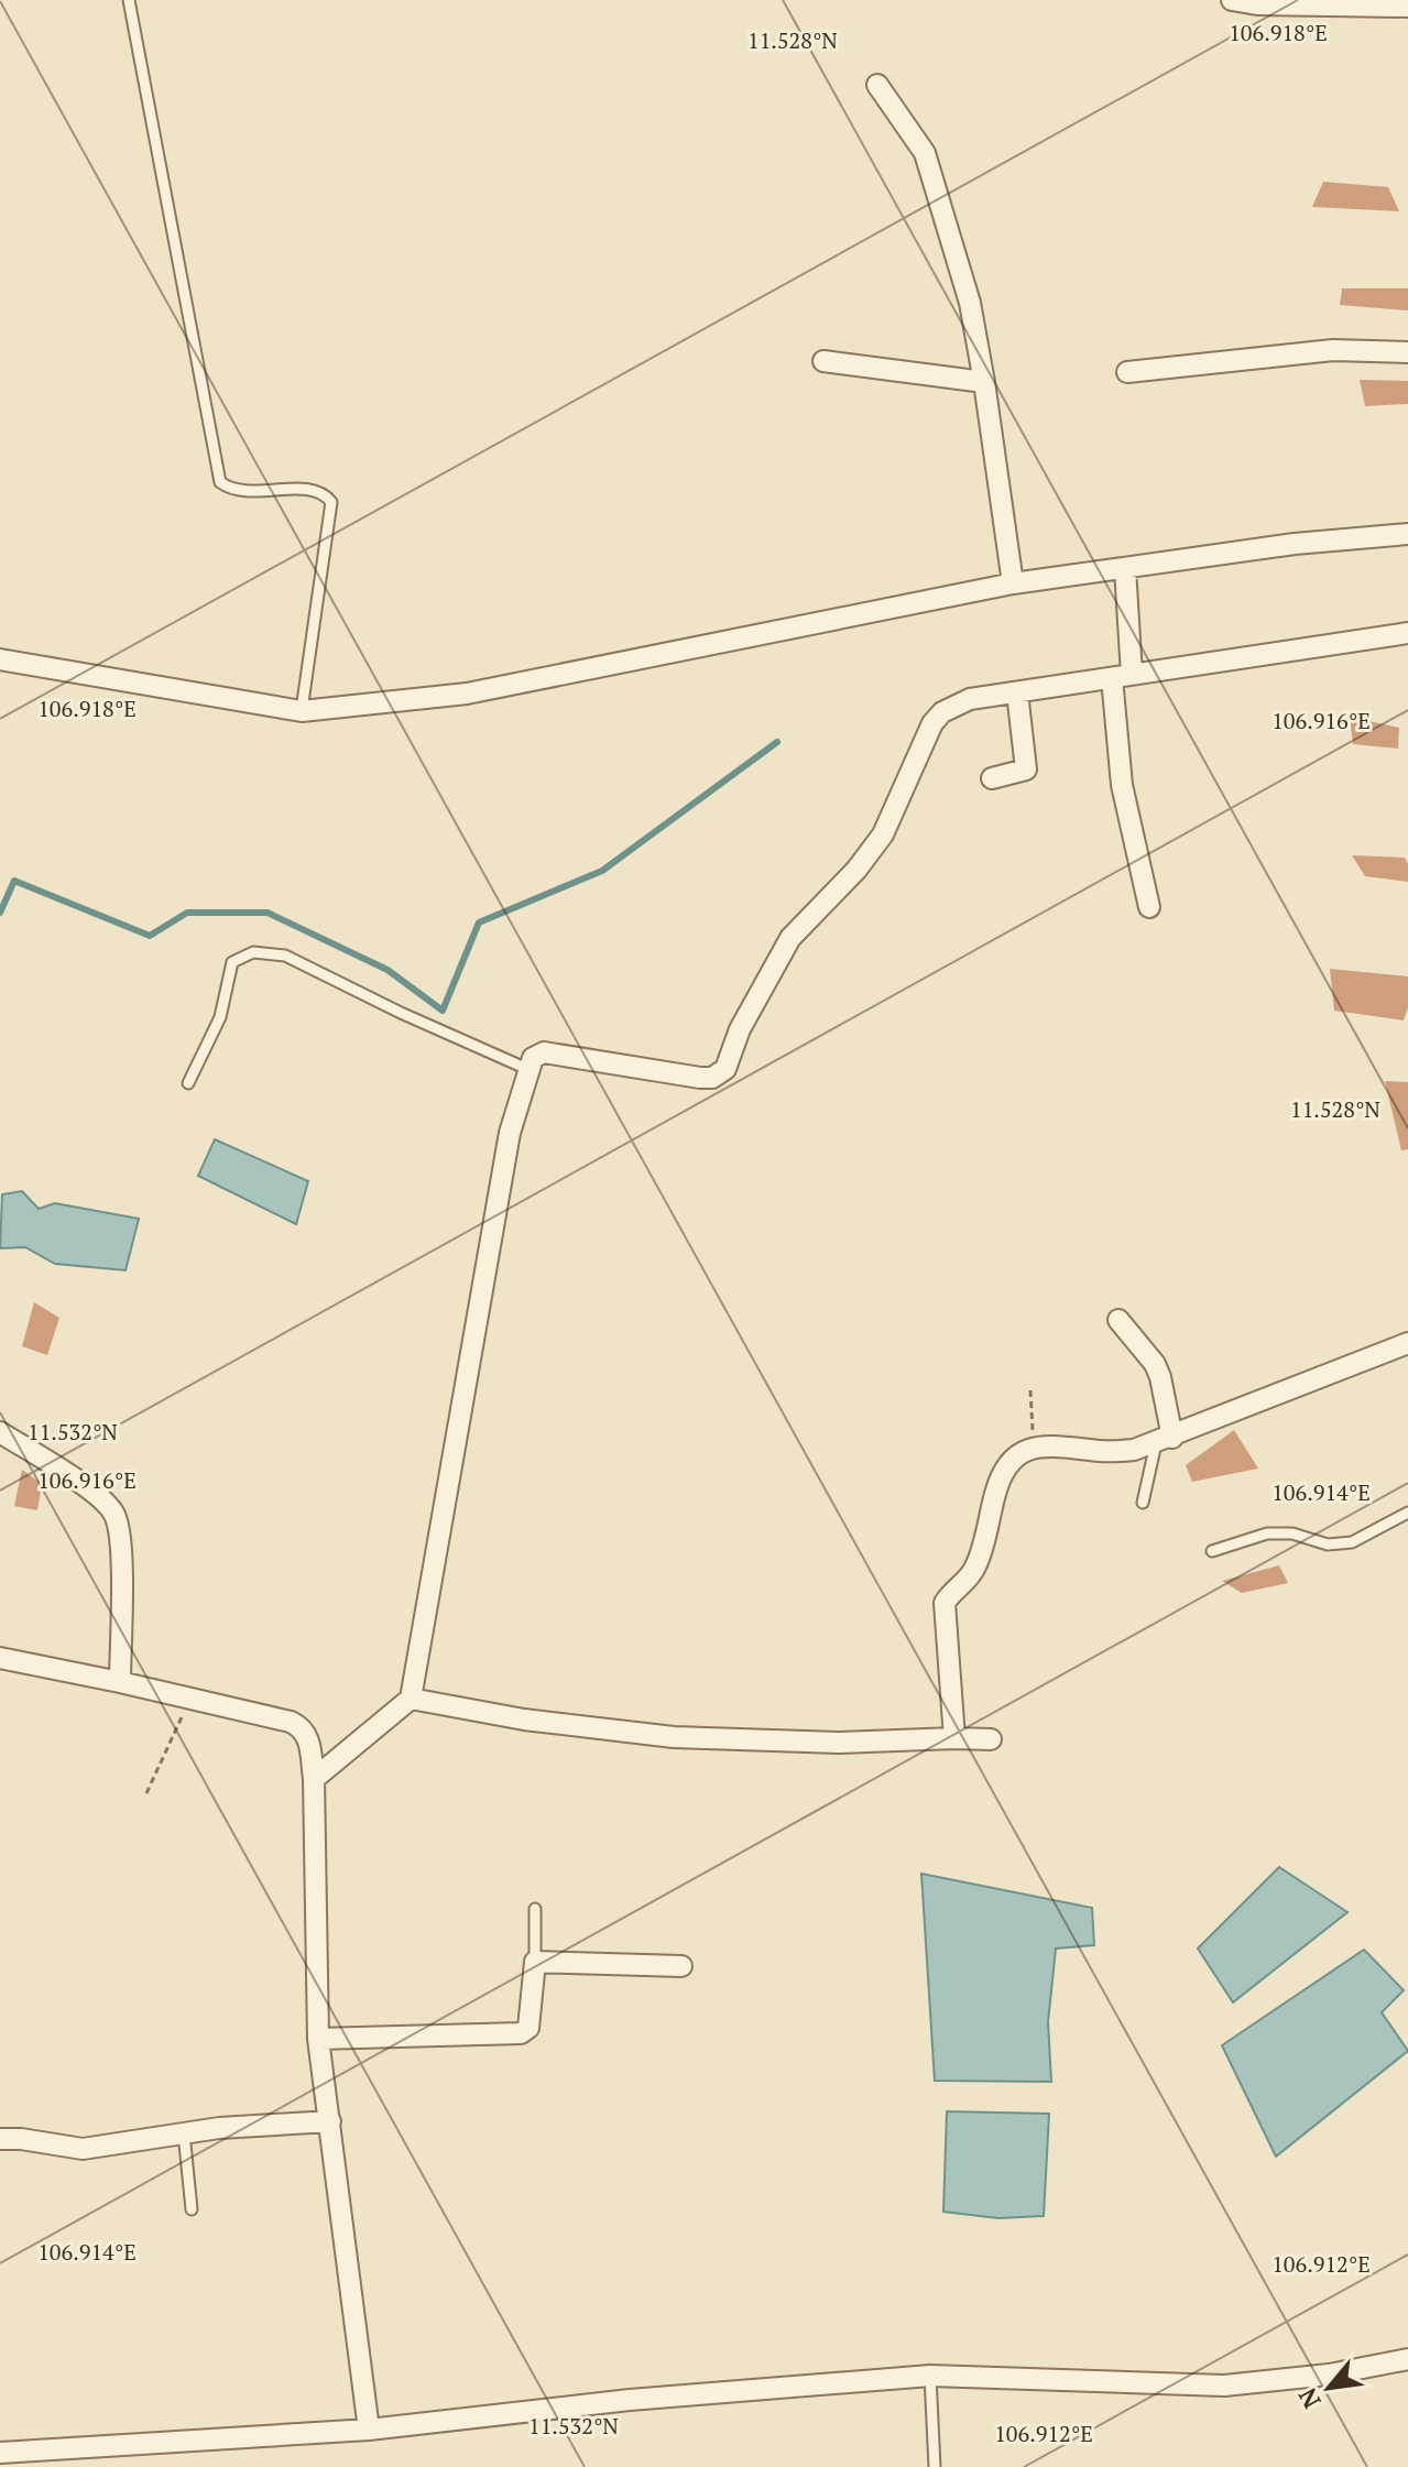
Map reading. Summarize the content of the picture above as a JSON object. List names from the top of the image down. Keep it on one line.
{"north":"bottom left","coordinates":["106.918°E","11.528°N","106.916°E","11.532°N","106.914°E","106.912°E"]}
